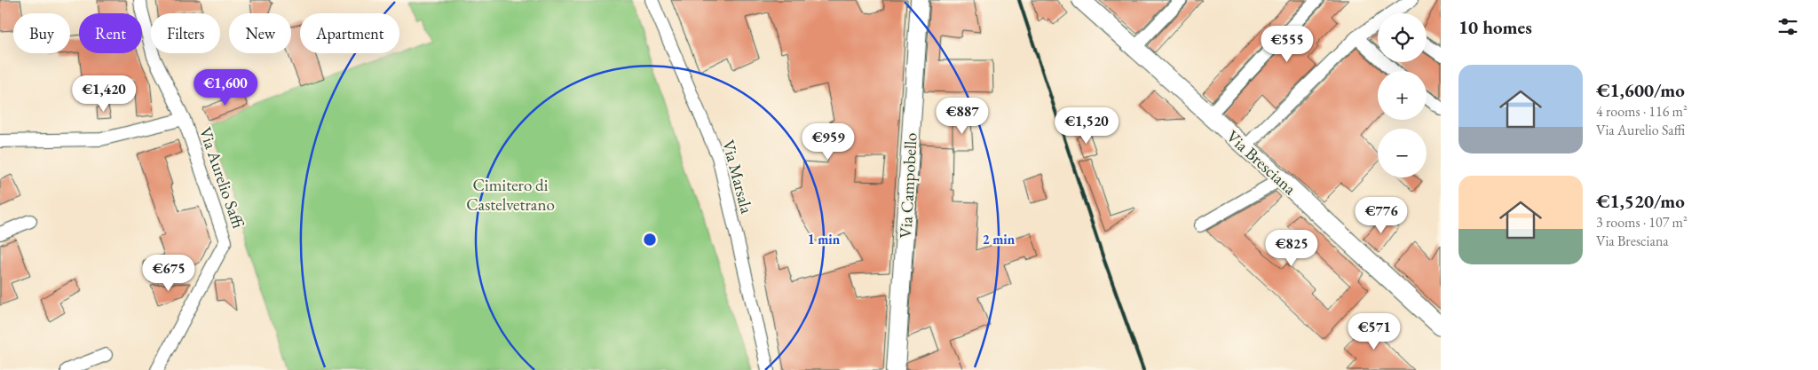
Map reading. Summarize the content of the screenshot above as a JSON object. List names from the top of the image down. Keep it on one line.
{"streets":{"main road":["Via Bresciana","Via Campobello"],"street":["Via Marsala","Via Aurelio Saffi"]},"parks":["Cimitero di Castelvetrano"],"page":{"heading":"10 homes","map_buttons":["+","−"],"chip":["Buy","Rent","Filters","New","Apartment"],"price":["€555","€1,600","€1,420","€887","€1,520","€959","€776","€825","€675","€571"],"list":[{"name":"€1,600/mo","note":"4 rooms · 116 m² · Via Aurelio Saffi"},{"name":"€1,520/mo","note":"3 rooms · 107 m² · Via Bresciana"}]},"rings":["1 min","2 min"]}
